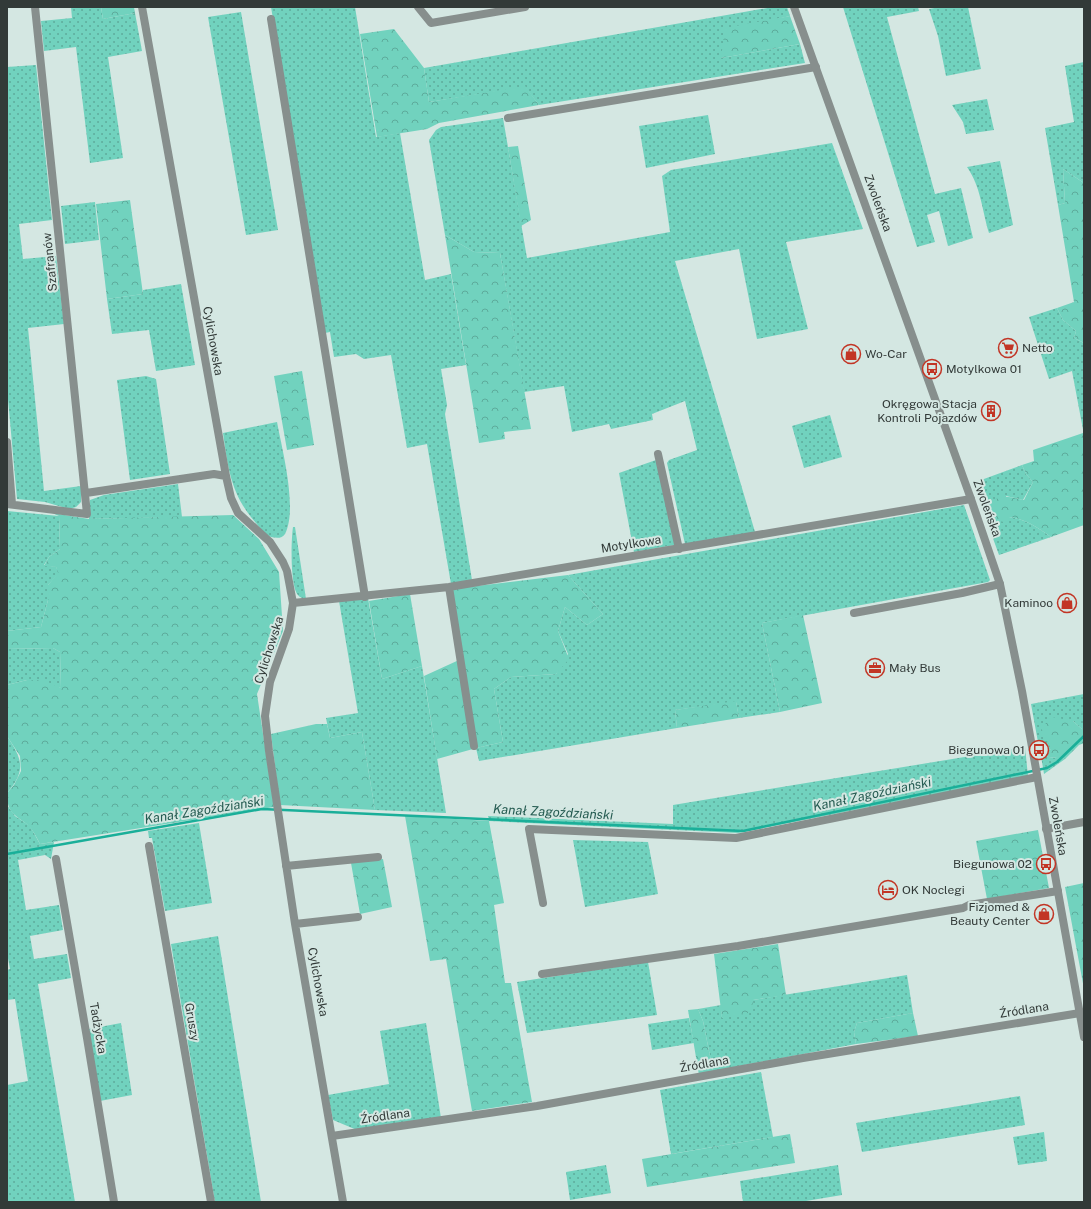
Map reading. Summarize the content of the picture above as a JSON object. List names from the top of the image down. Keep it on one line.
{"streets":{"street":["Zwoleńska","Szafranów","Cylichowska","Motylkowa","Źródlana","Gruszy","Tadżycka"]},"crossings":[["Zwoleńska","Motylkowa"],["Zwoleńska","Źródlana"],["Cylichowska","Motylkowa"],["Cylichowska","Źródlana"]],"water":["Kanał Zagoździański"],"places":{"supermarket":["Netto"],"shop":["Wo-Car","Kaminoo","Fizjomed & Beauty Center"],"bus stop":["Motylkowa 01","Biegunowa 01","Biegunowa 02"],"building":["Okręgowa Stacja Kontroli Pojazdów"],"office":["Mały Bus"],"hotel":["OK Noclegi"]}}
